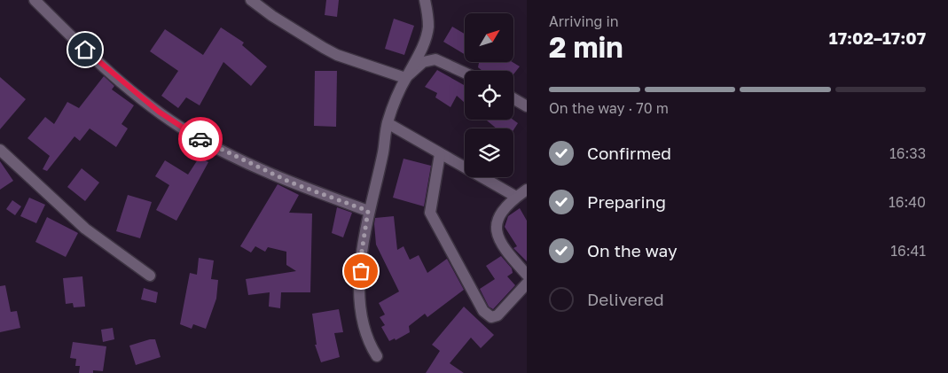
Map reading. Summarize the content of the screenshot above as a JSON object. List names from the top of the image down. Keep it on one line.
{"north":"top right","page":{"heading":["2 min","Arriving in","17:02–17:07"],"bar":"On the way · 70 m","list":[["Confirmed","16:33"],["Preparing","16:40"],["On the way","16:41"],"Delivered"]}}
